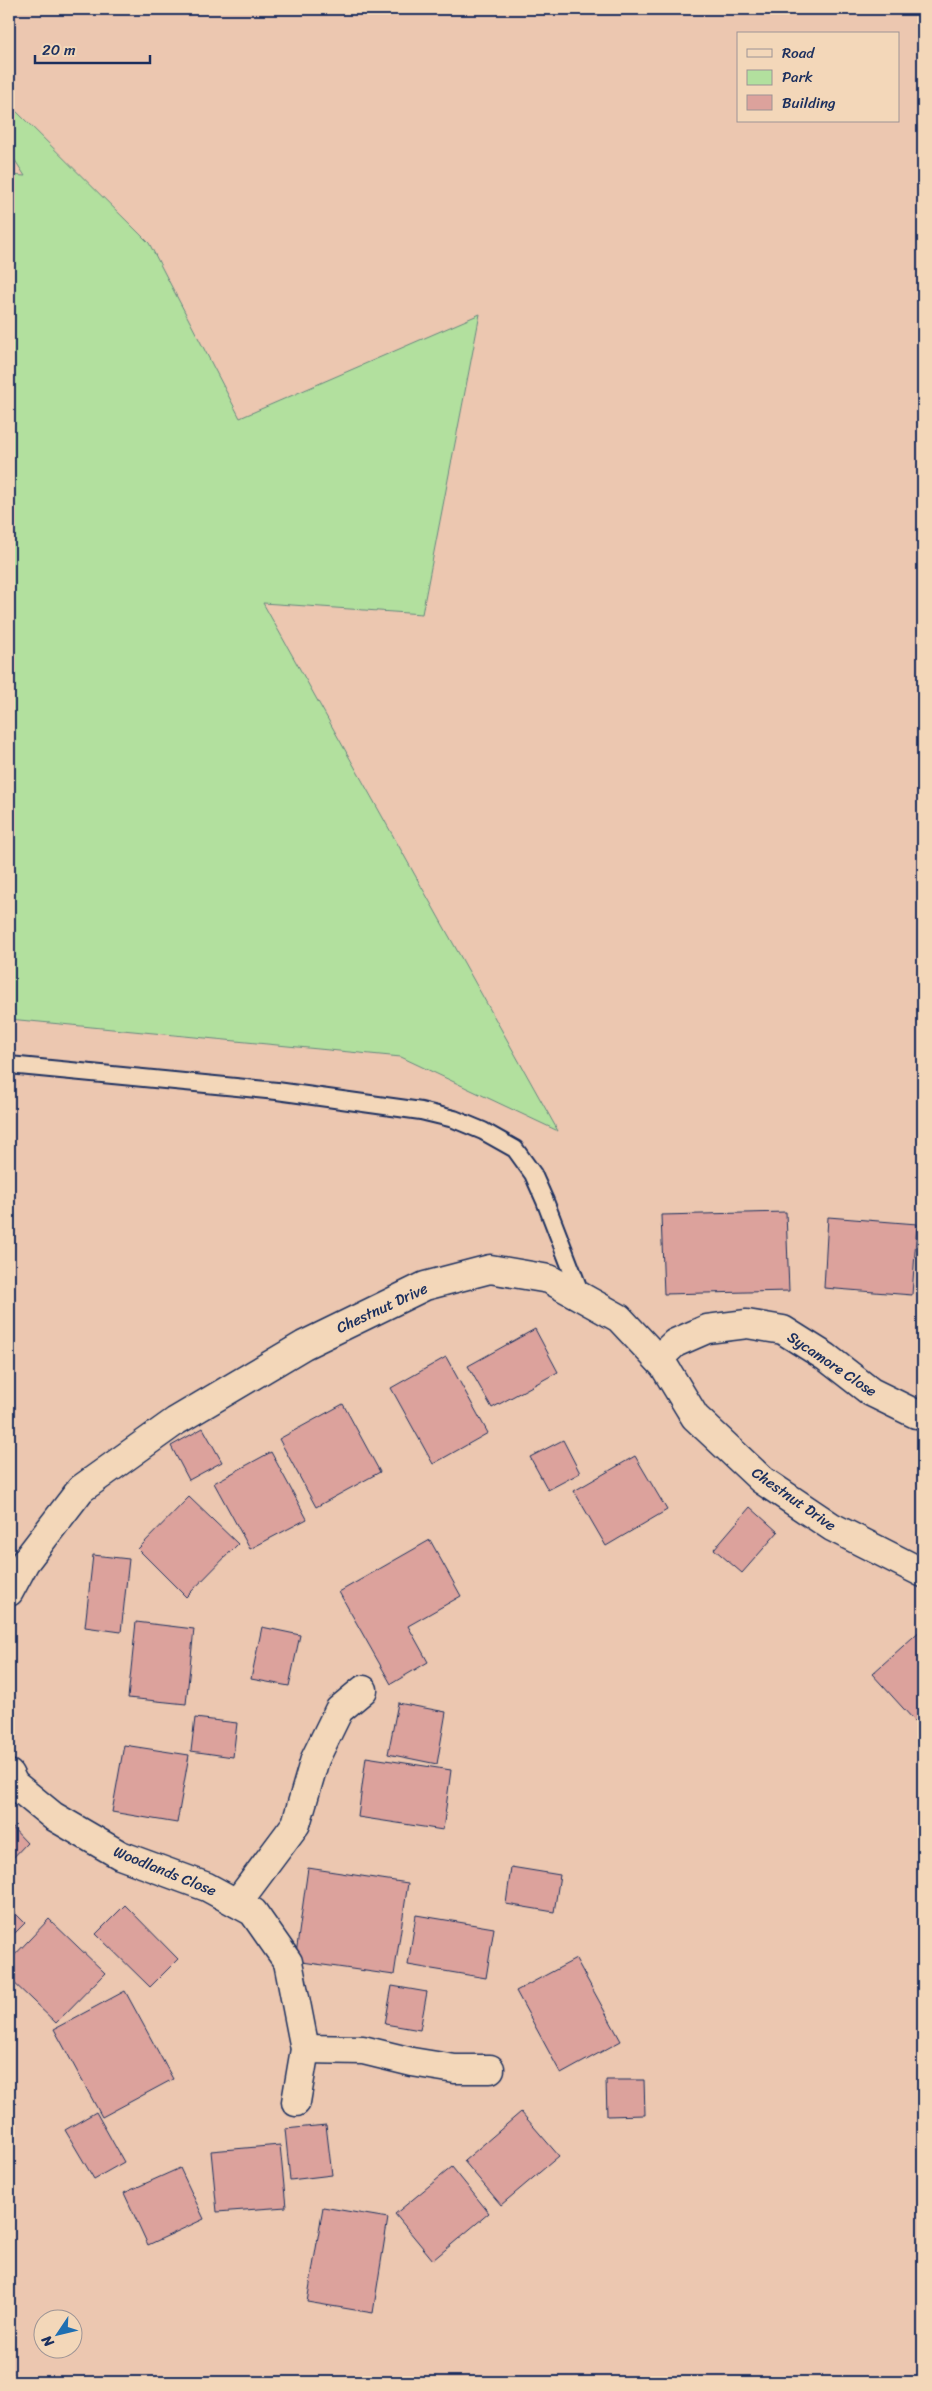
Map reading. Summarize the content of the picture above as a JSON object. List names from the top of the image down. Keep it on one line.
{"streets":{"street":["Chestnut Drive","Sycamore Close","Woodlands Close"]},"crossings":[["Chestnut Drive","Sycamore Close"]],"legend":["Road","Park","Building"],"scale_bar":"20 m","north":"bottom left"}
